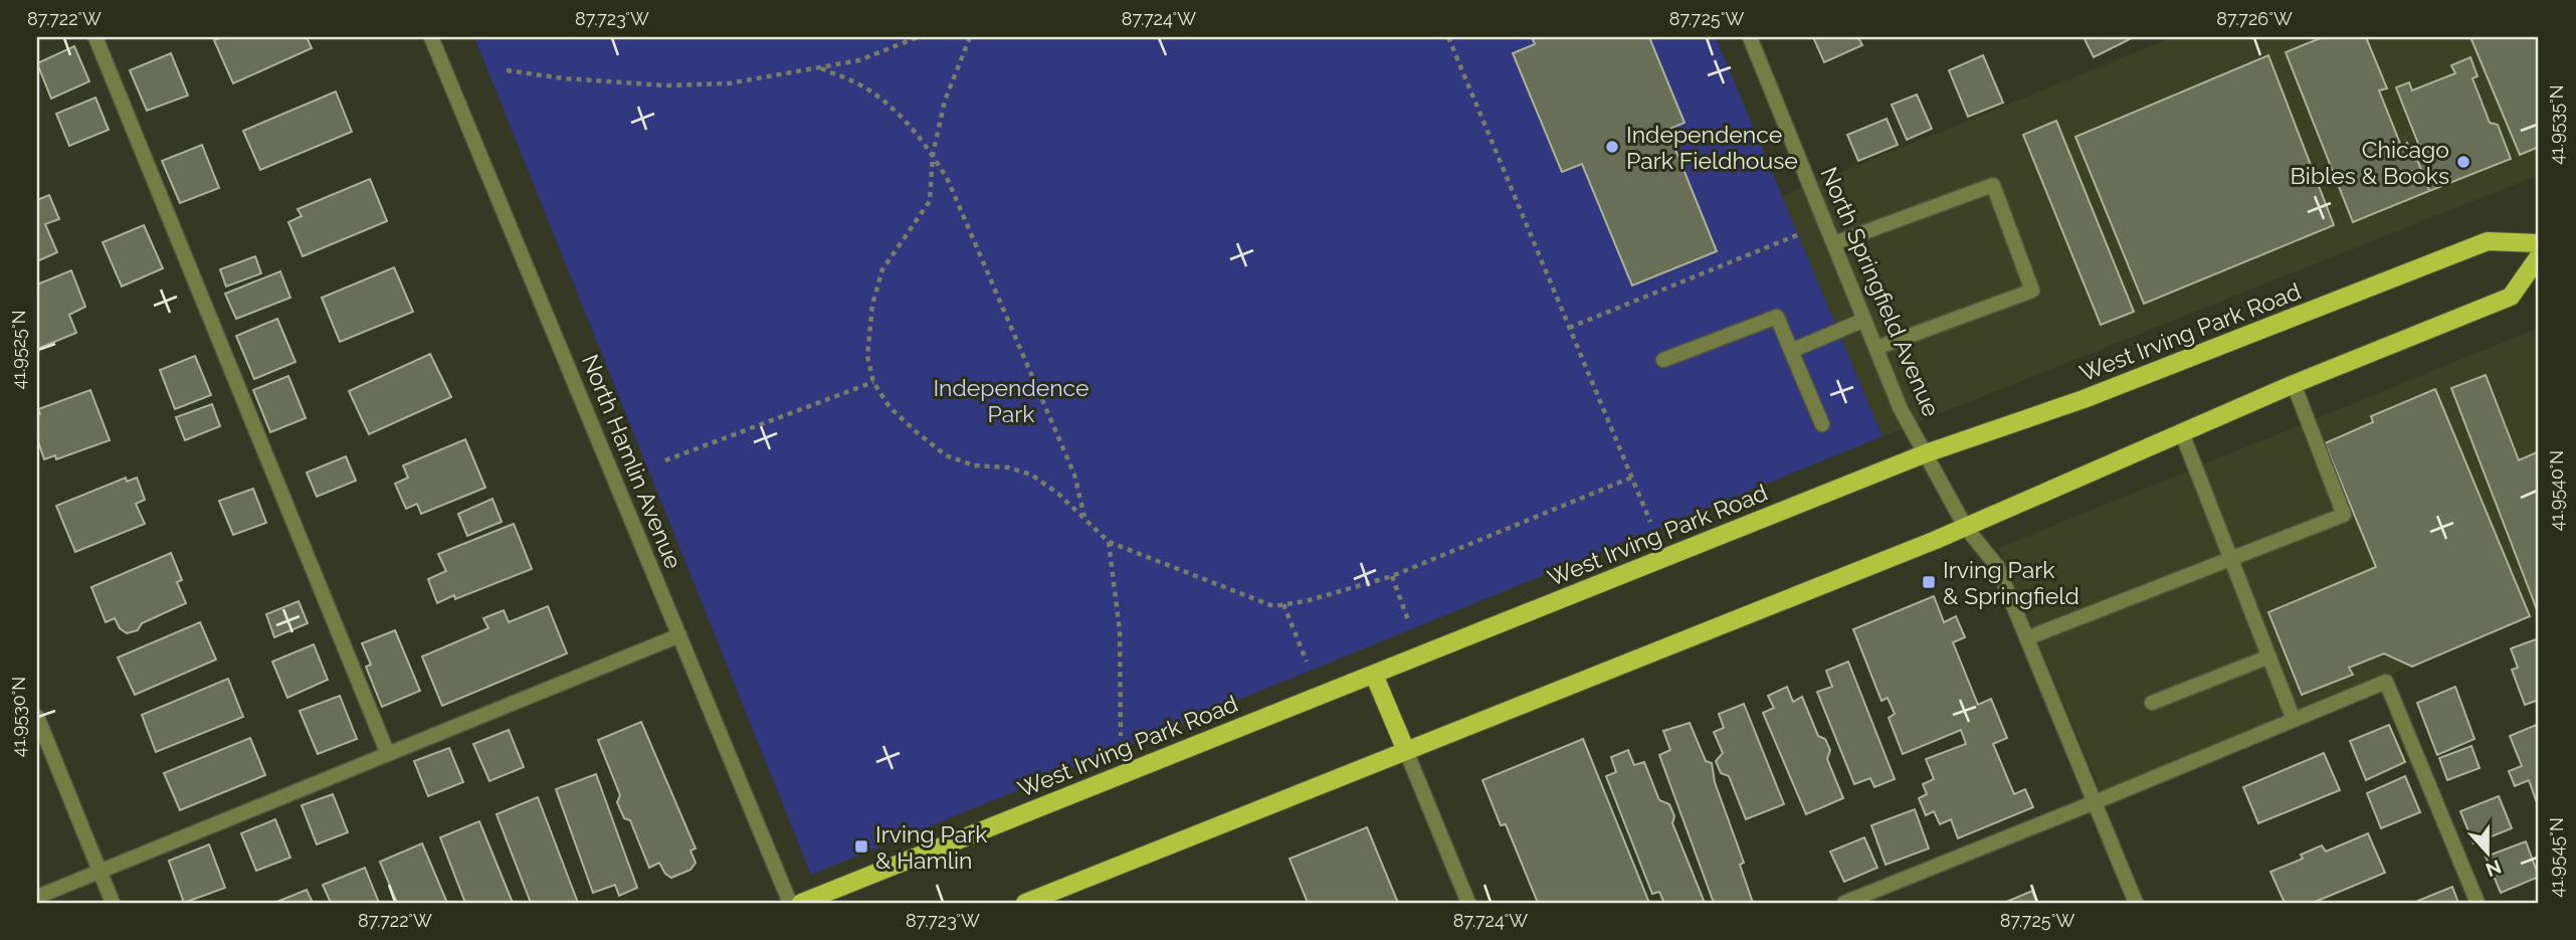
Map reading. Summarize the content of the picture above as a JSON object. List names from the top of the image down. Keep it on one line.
{"streets":{"main road":["West Irving Park Road"],"street":["North Springfield Avenue","North Hamlin Avenue"]},"crossings":[["North Springfield Avenue","West Irving Park Road"]],"parks":["Independence Park"],"places":{"other":["Independence Park Fieldhouse","Chicago Bibles & Books"],"transit":["Irving Park & Springfield","Irving Park & Hamlin"]},"north":"bottom","coordinates":["87.722°W","87.723°W","87.724°W","87.725°W","87.726°W","41.9535°N","41.9525°N","41.9540°N","41.9530°N","41.9545°N"]}
